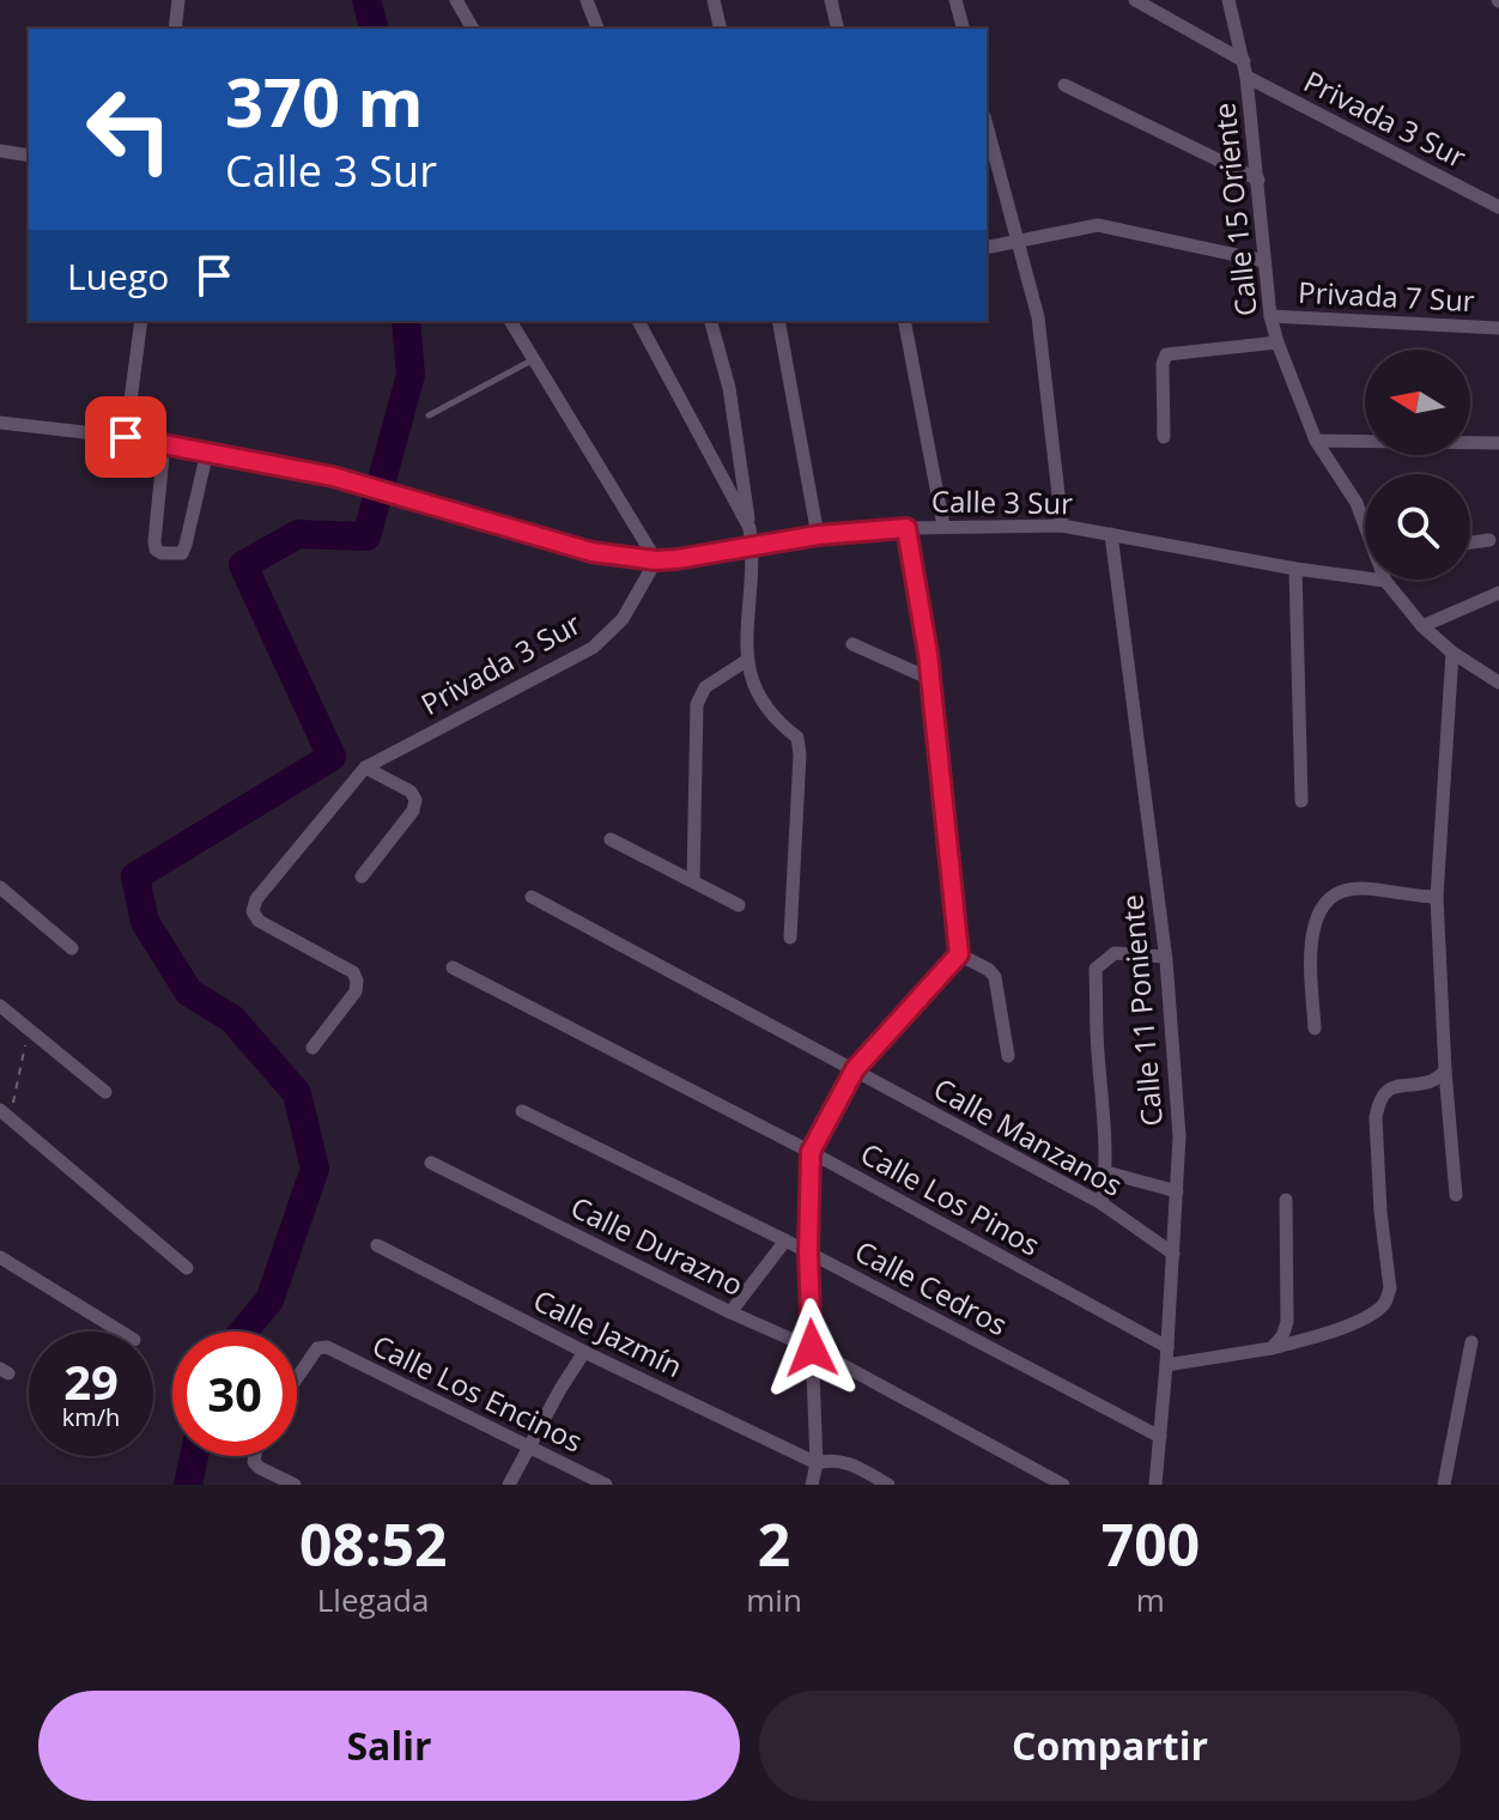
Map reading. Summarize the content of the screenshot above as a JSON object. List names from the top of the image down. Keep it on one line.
{"streets":{"street":["Privada 3 Sur","Calle 15 Oriente","Privada 7 Sur","Calle 3 Sur","Calle 11 Poniente","Calle Manzanos","Calle Los Pinos","Calle Durazno","Calle Cedros","Calle Jazmín","Calle Los Encinos"]},"crossings":[["Privada 3 Sur","Calle 15 Oriente"],["Privada 3 Sur","Calle 3 Sur"],["Calle 15 Oriente","Privada 7 Sur"],["Calle 15 Oriente","Calle 3 Sur"],["Calle 3 Sur","Calle 11 Poniente"],["Calle 11 Poniente","Calle Manzanos"],["Calle 11 Poniente","Calle Los Pinos"],["Calle 11 Poniente","Calle Cedros"]],"north":"left","page":{"turn":["370 m","Calle 3 Sur"],"then":"Luego","speed":"29 km/h","limit":"30","eta":["08:52","Llegada","2","min","700","m"],"buttons":["Salir","Compartir"]}}
